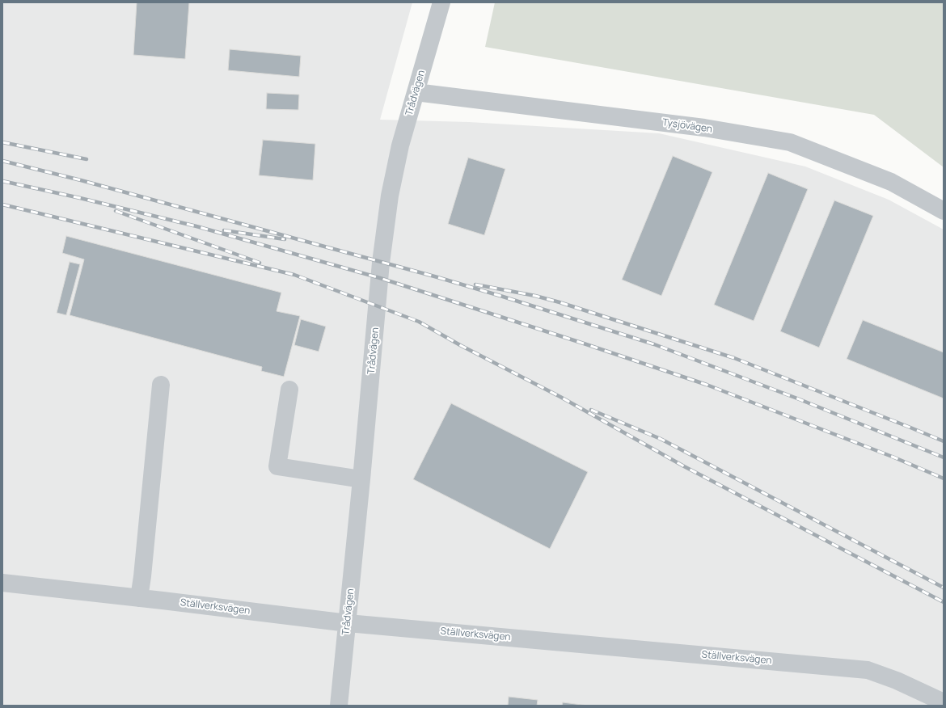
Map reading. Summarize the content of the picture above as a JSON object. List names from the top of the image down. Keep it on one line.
{"streets":{"street":["Trådvägen","Tysjövägen","Ställverksvägen"]},"crossings":[["Trådvägen","Tysjövägen"],["Trådvägen","Ställverksvägen"]]}
